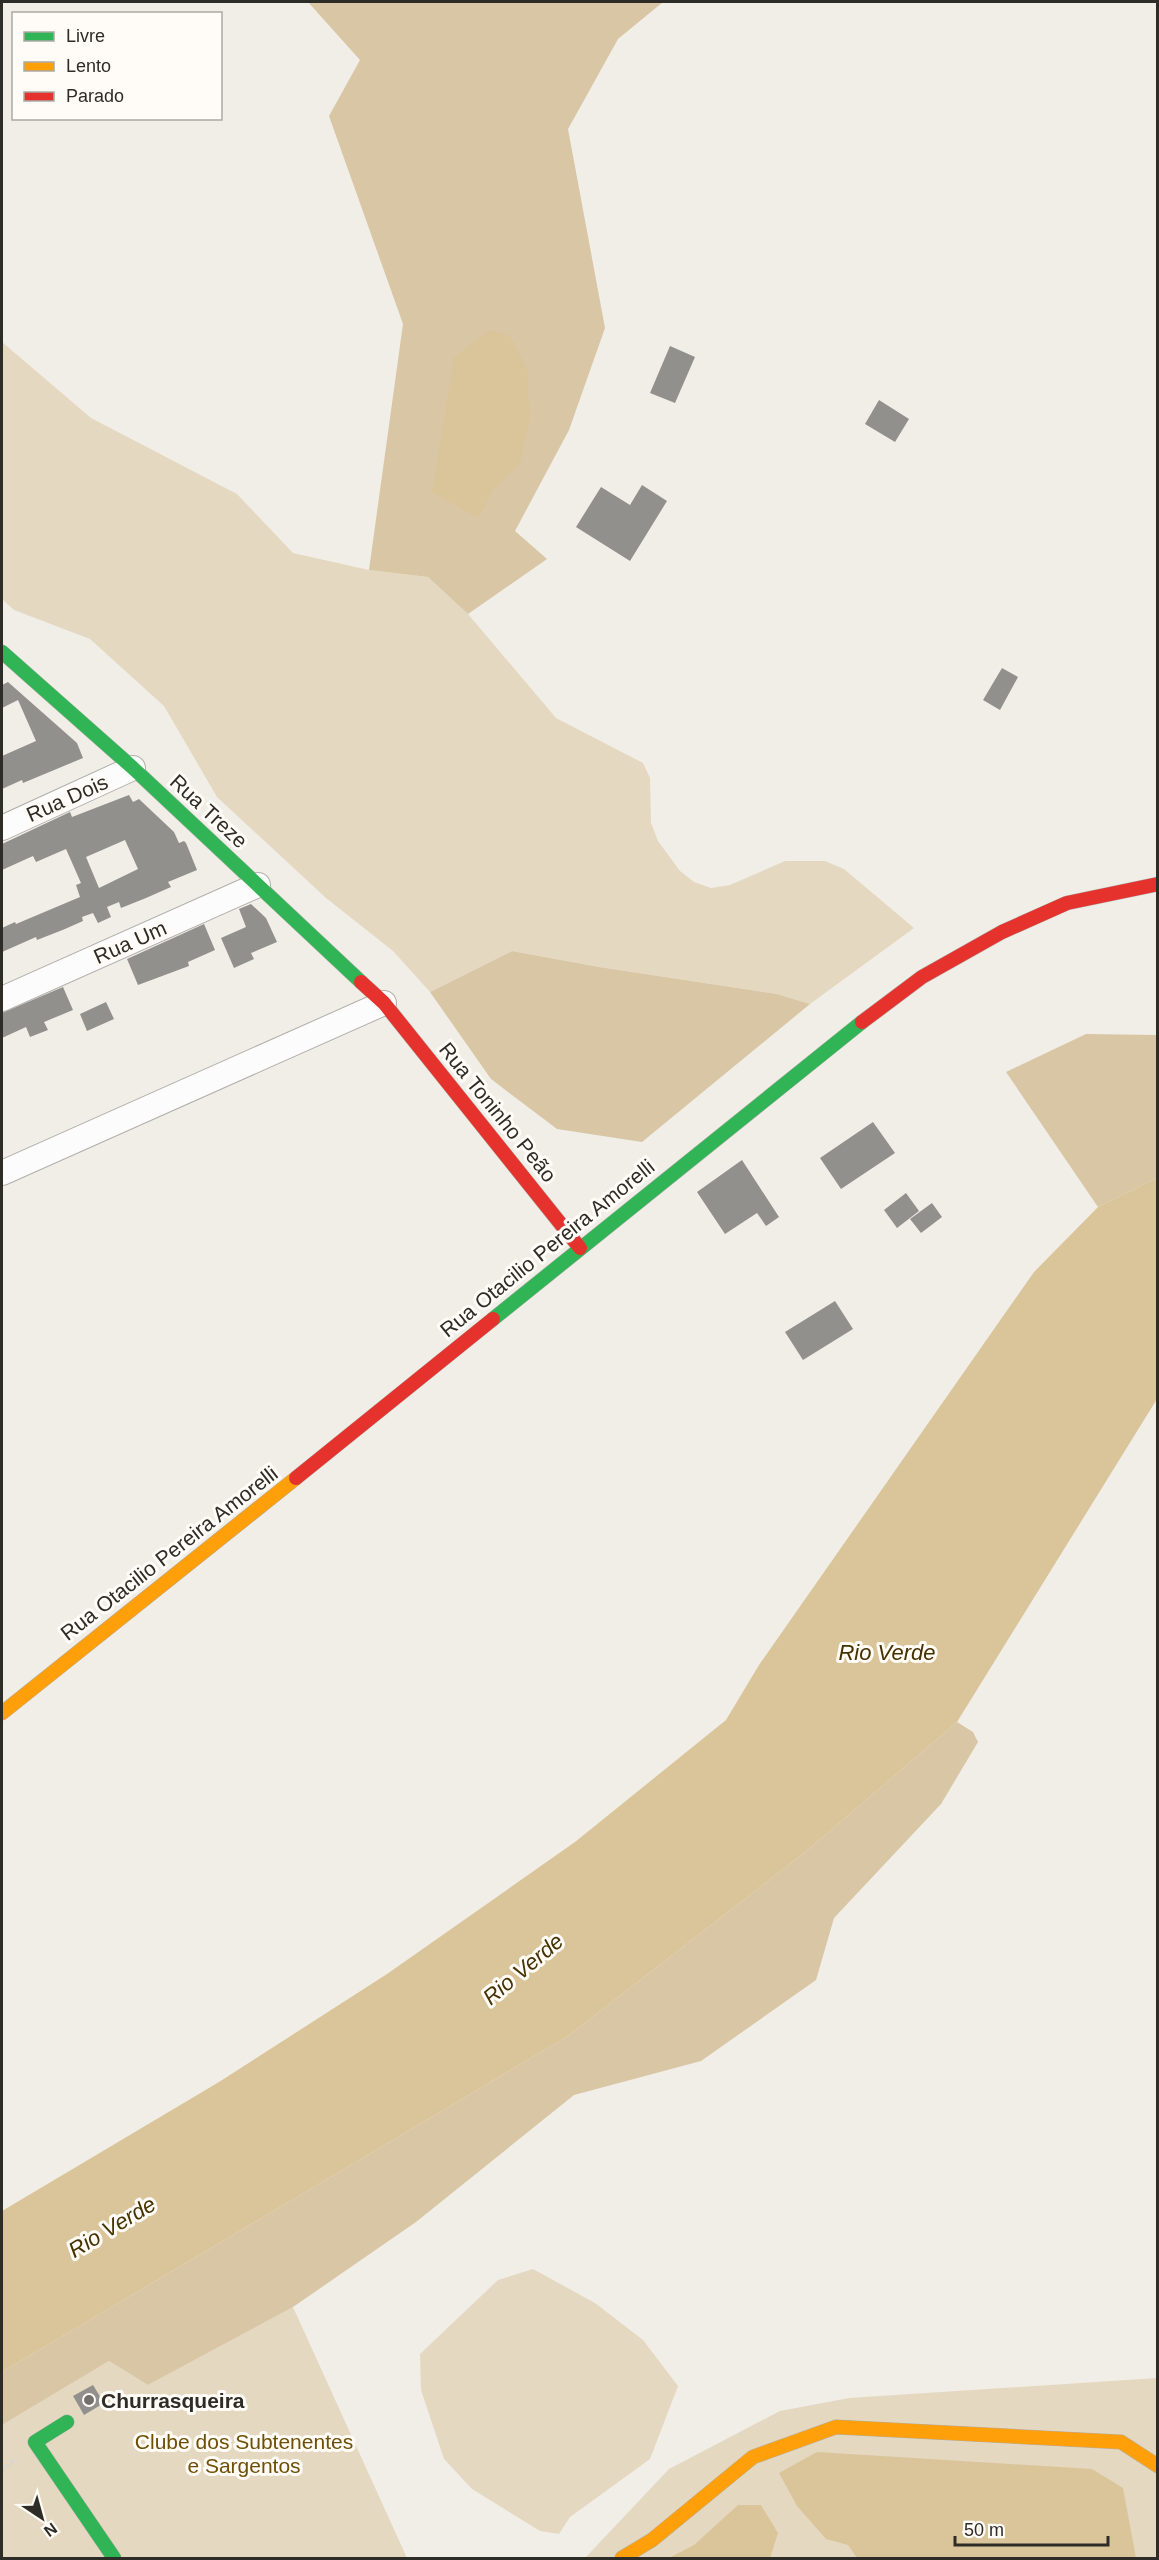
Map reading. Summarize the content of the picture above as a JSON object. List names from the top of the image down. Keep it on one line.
{"streets":{"street":["Rua Dois","Rua Treze","Rua Um","Rua Toninho Peão","Rua Otacilio Pereira Amorelli"]},"crossings":[["Rua Dois","Rua Treze"],["Rua Treze","Rua Um"],["Rua Treze","Rua Toninho Peão"],["Rua Toninho Peão","Rua Otacilio Pereira Amorelli"]],"water":["Rio Verde"],"parks":["Clube dos Subtenentes e Sargentos"],"places":["Churrasqueira"],"legend":["Livre","Lento","Parado"],"scale_bar":"50 m","north":"bottom right"}
